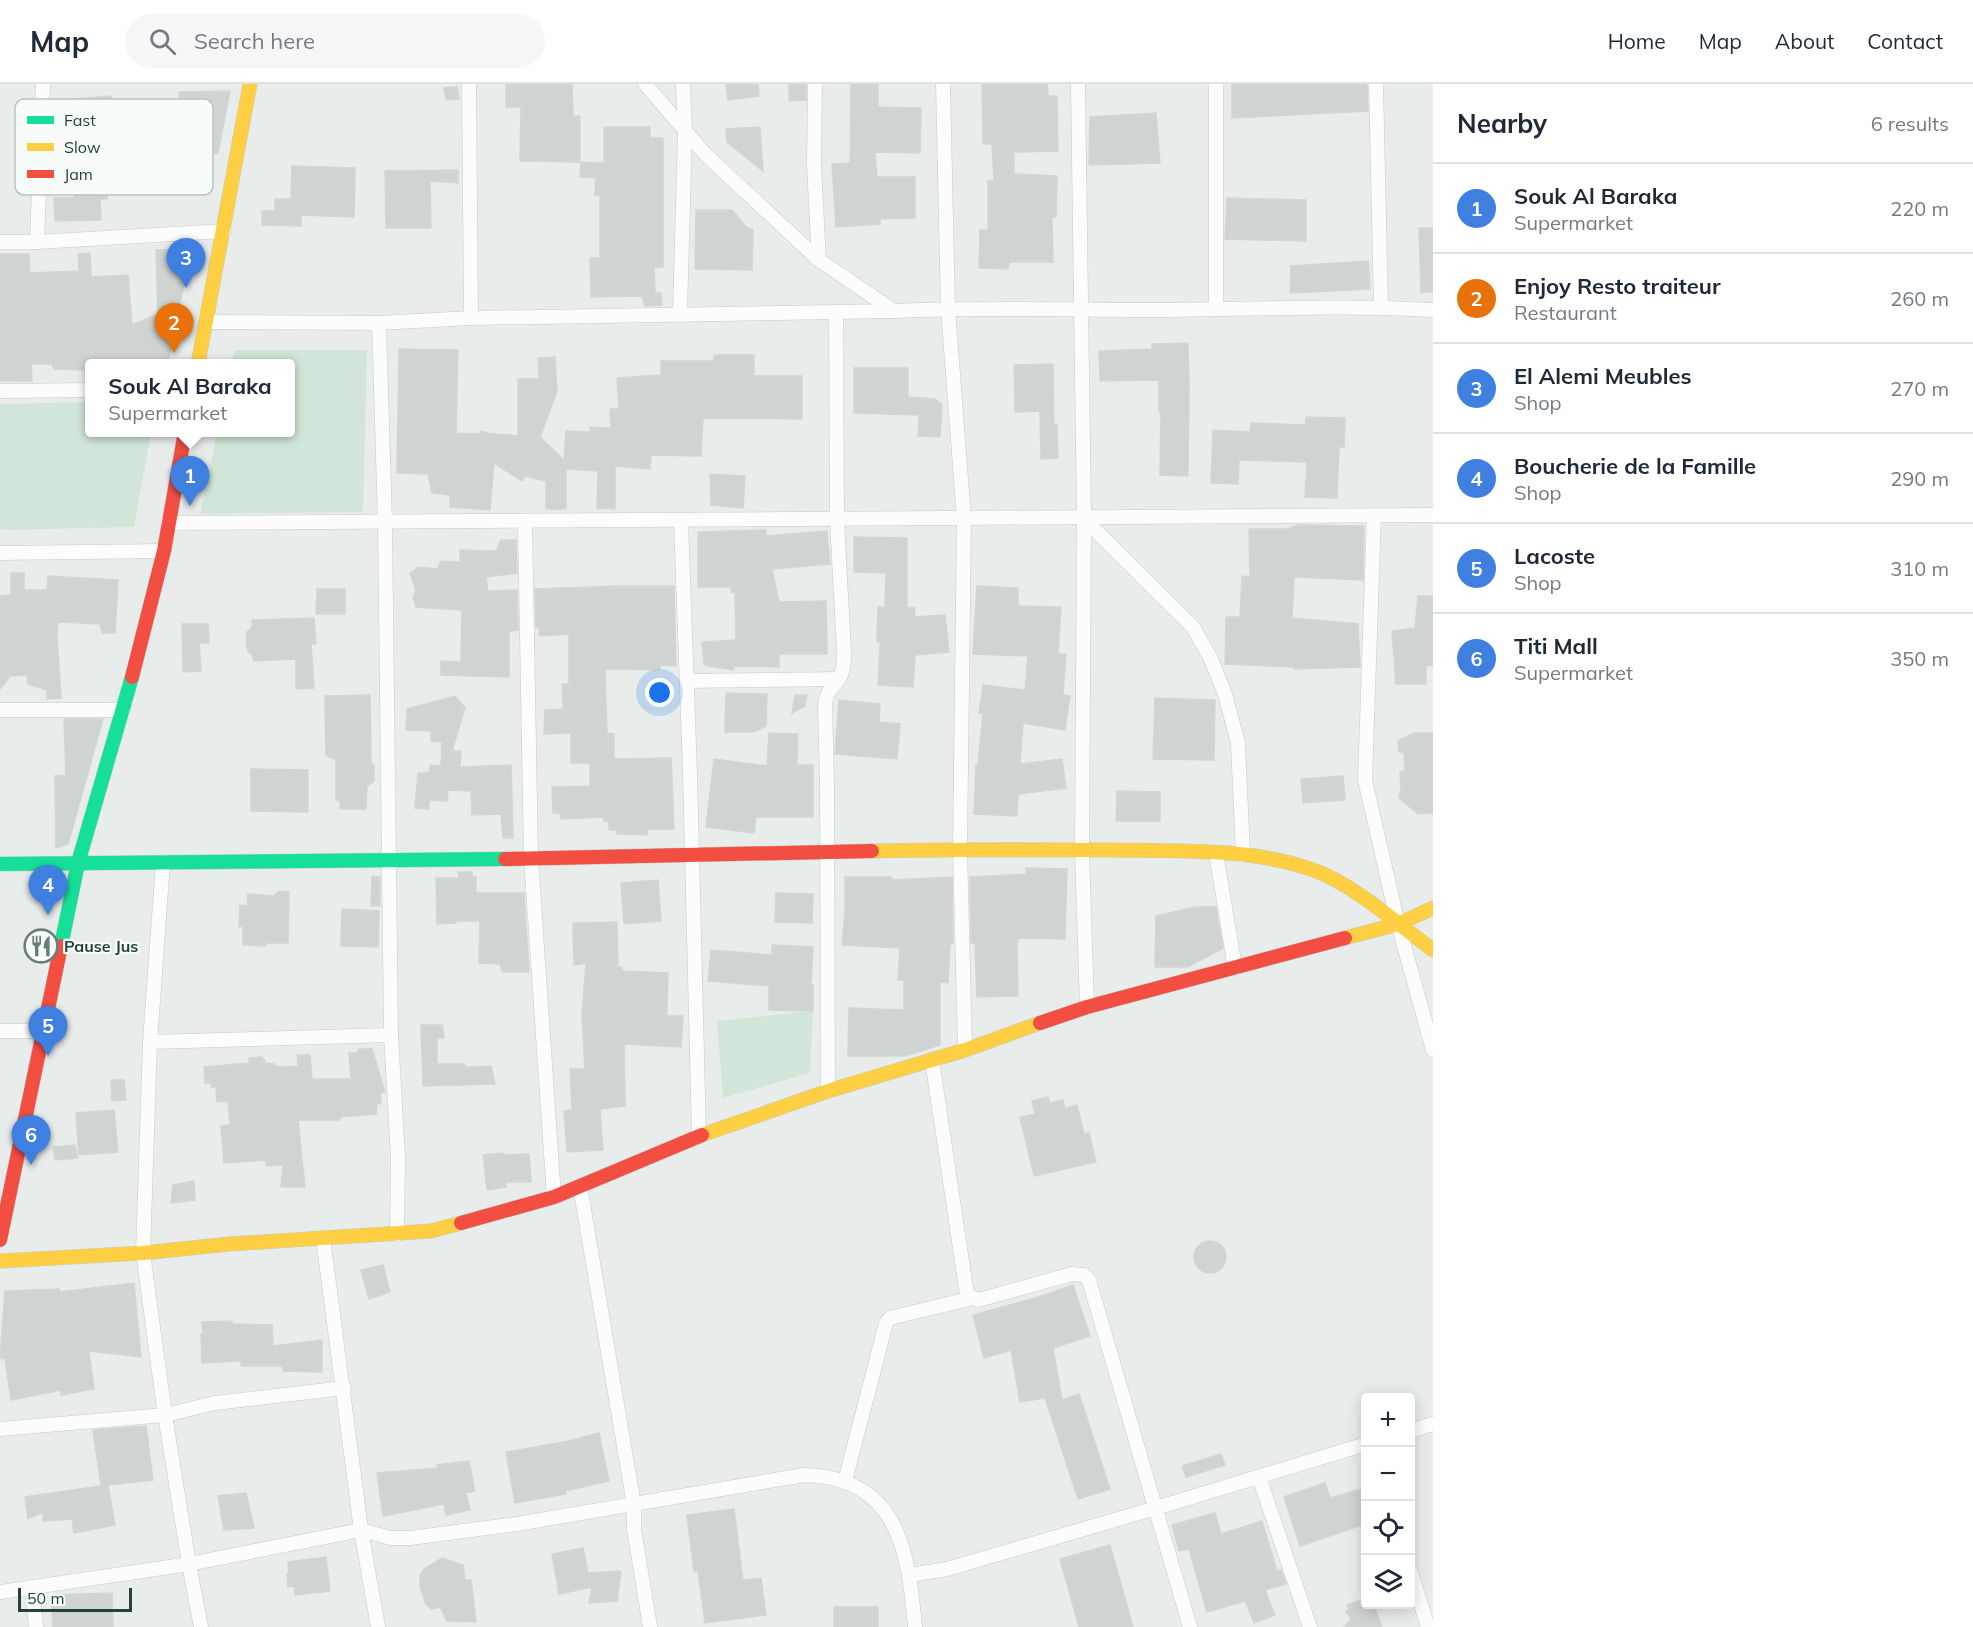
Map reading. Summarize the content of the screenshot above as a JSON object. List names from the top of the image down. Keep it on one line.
{"places":{"restaurant":["Pause Jus"]},"legend":["Fast","Slow","Jam"],"scale_bar":"50 m","page":{"header":"Map","search":"Search here","nav":["Home","Map","About","Contact"],"heading":["Nearby","6 results"],"list":[{"mark":"1","name":"Souk Al Baraka","note":"Supermarket","value":"220 m"},{"mark":"2","name":"Enjoy Resto traiteur","note":"Restaurant","value":"260 m"},{"mark":"3","name":"El Alemi Meubles","note":"Shop","value":"270 m"},{"mark":"4","name":"Boucherie de la Famille","note":"Shop","value":"290 m"},{"mark":"5","name":"Lacoste","note":"Shop","value":"310 m"},{"mark":"6","name":"Titi Mall","note":"Supermarket","value":"350 m"}],"pins":["3","2","1","4","5","6"],"popup":["Souk Al Baraka","Supermarket"],"map_buttons":["+","−"],"scale":"50 m"}}
